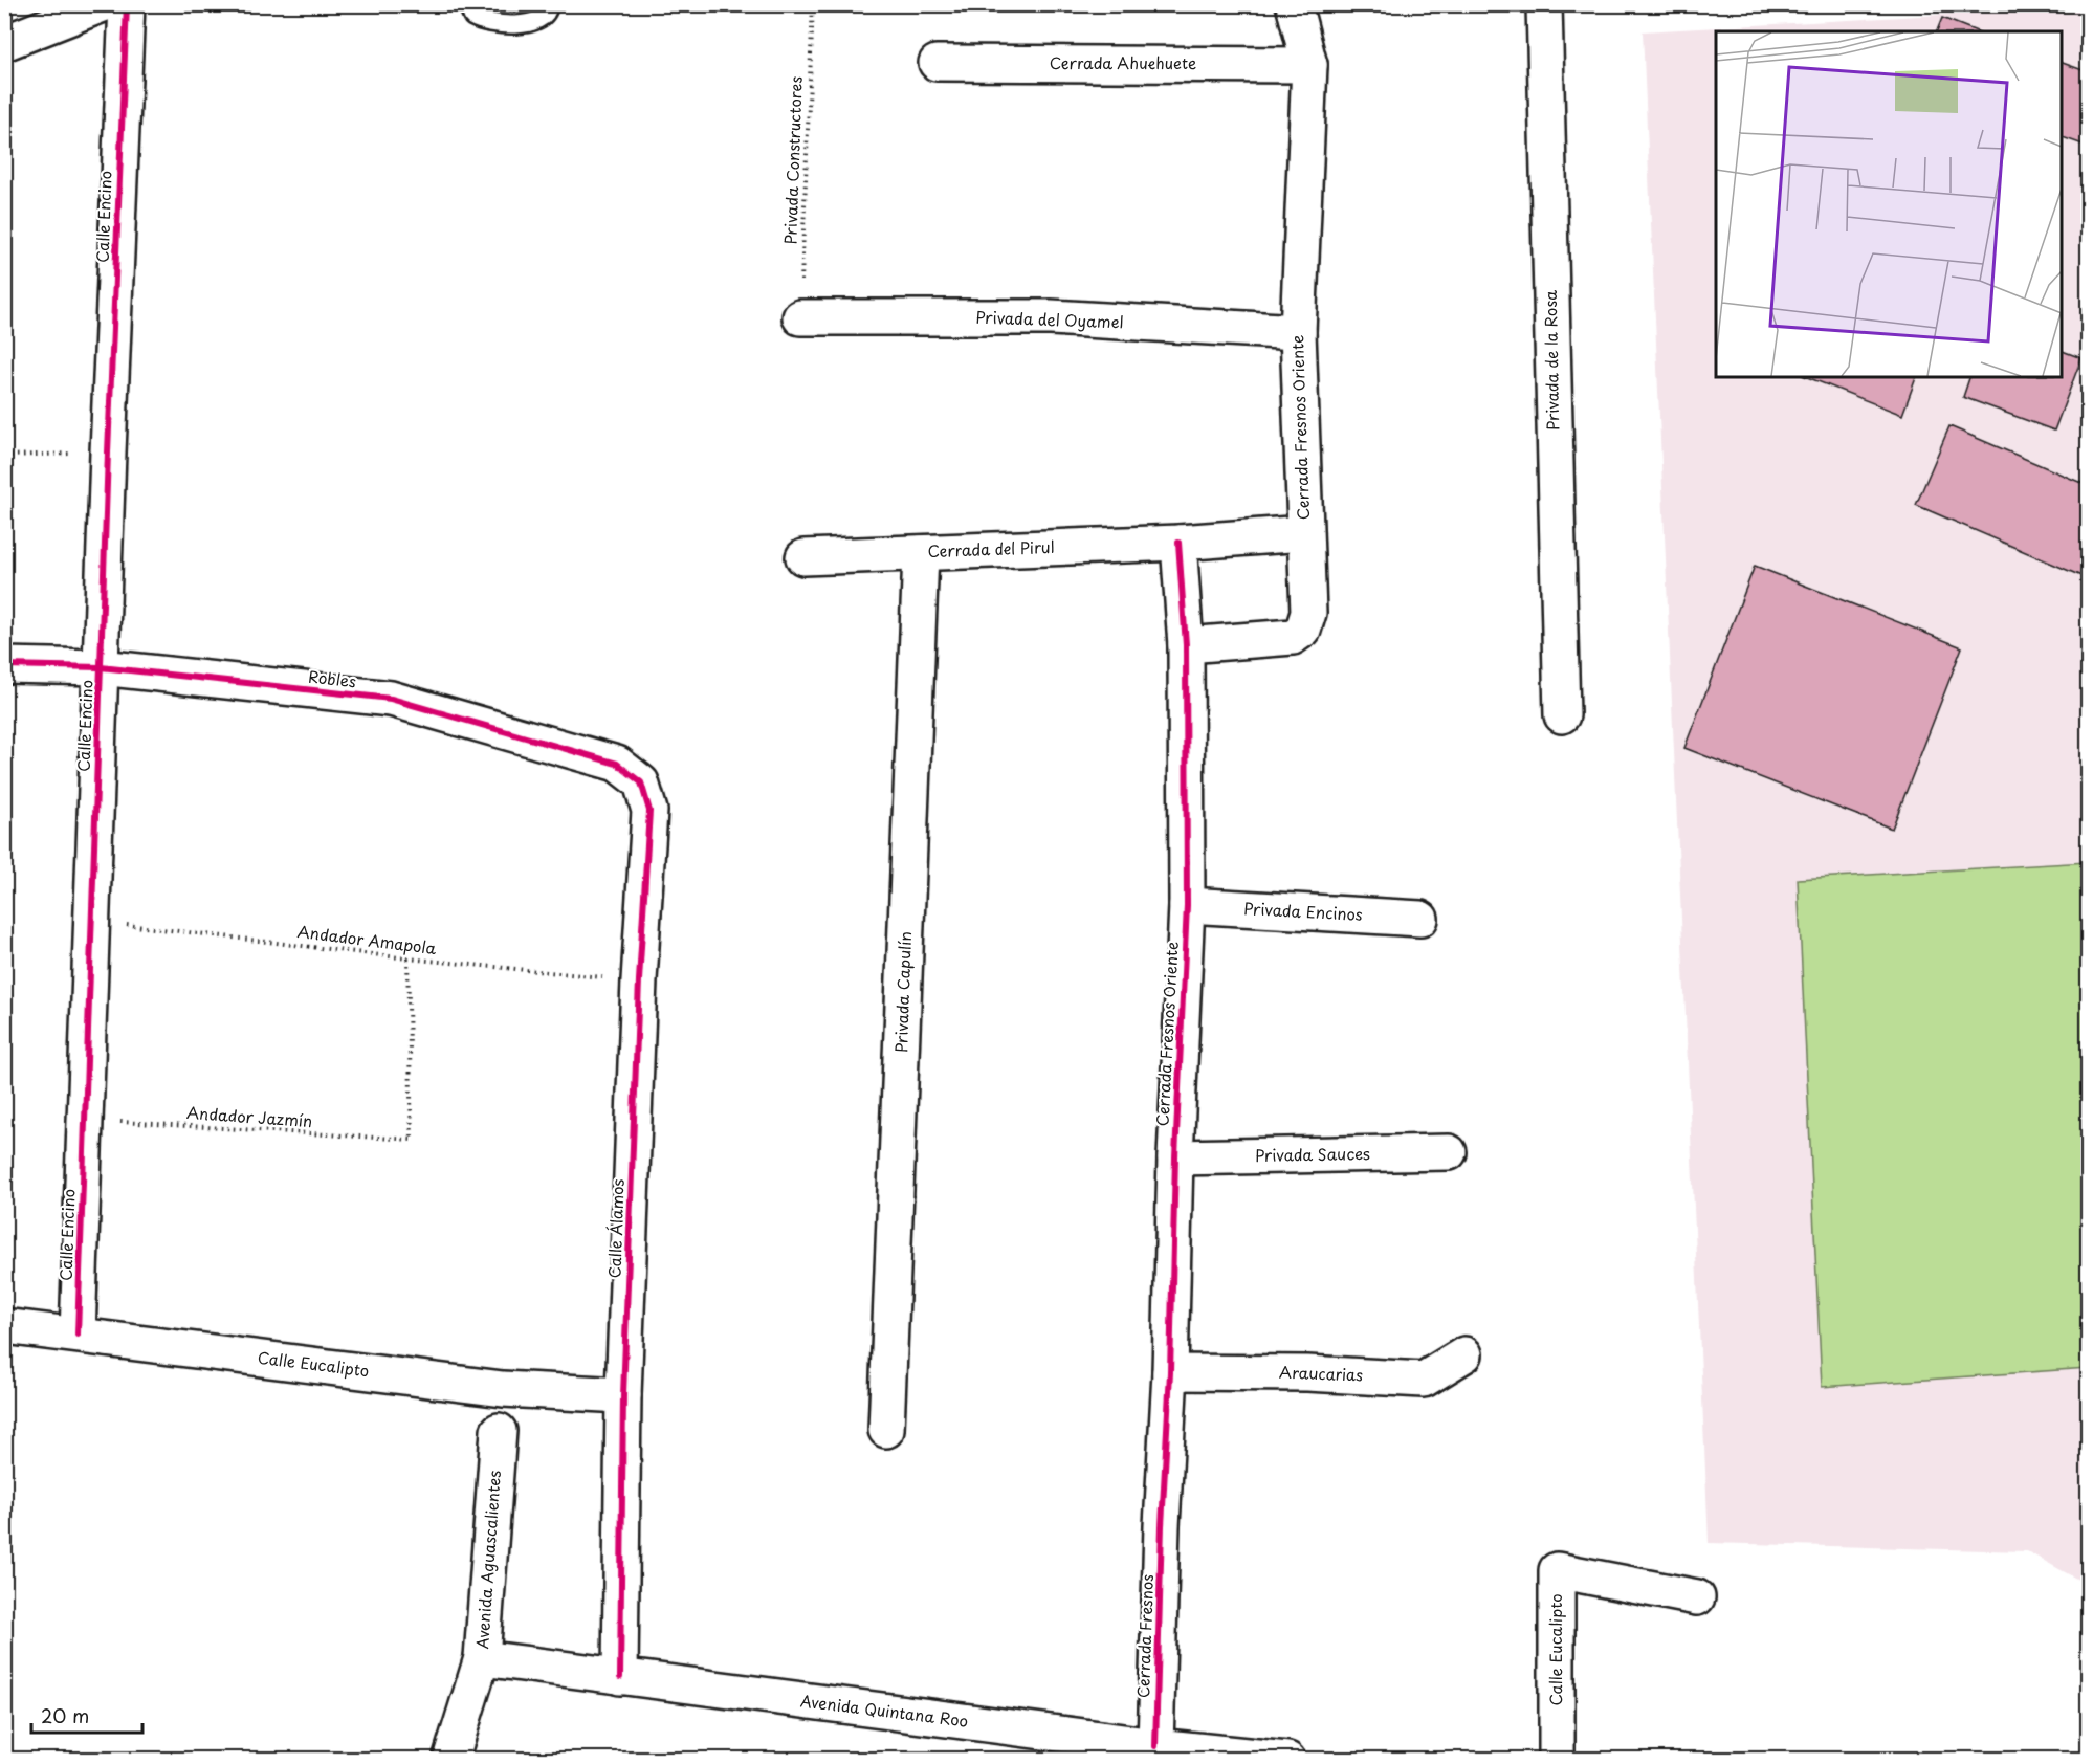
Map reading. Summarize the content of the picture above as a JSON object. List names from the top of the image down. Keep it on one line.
{"streets":{"street":["Cerrada Ahuehuete","Calle Encino","Privada del Oyamel","Privada de la Rosa","Cerrada Fresnos Oriente","Cerrada del Pirul","Robles","Privada Encinos","Privada Capulín","Privada Sauces","Calle Álamos","Calle Eucalipto","Araucarias","Avenida Aguascalientes","Cerrada Fresnos","Avenida Quintana Roo"],"path":["Privada Constructores","Andador Amapola","Andador Jazmín"]},"crossings":[["Cerrada Ahuehuete","Cerrada Fresnos Oriente"],["Privada Constructores","Privada del Oyamel"],["Calle Encino","Robles"],["Calle Encino","Andador Amapola"],["Calle Encino","Andador Jazmín"],["Calle Encino","Calle Eucalipto"],["Privada del Oyamel","Cerrada Fresnos Oriente"],["Cerrada Fresnos Oriente","Cerrada del Pirul"],["Cerrada Fresnos Oriente","Privada Encinos"],["Cerrada Fresnos Oriente","Privada Sauces"],["Cerrada Fresnos Oriente","Araucarias"],["Cerrada Fresnos Oriente","Cerrada Fresnos"],["Cerrada del Pirul","Privada Capulín"],["Robles","Calle Álamos"],["Andador Amapola","Andador Jazmín"],["Andador Amapola","Calle Álamos"],["Calle Álamos","Calle Eucalipto"],["Calle Álamos","Avenida Quintana Roo"],["Avenida Aguascalientes","Avenida Quintana Roo"],["Cerrada Fresnos","Avenida Quintana Roo"]],"scale_bar":"20 m"}
